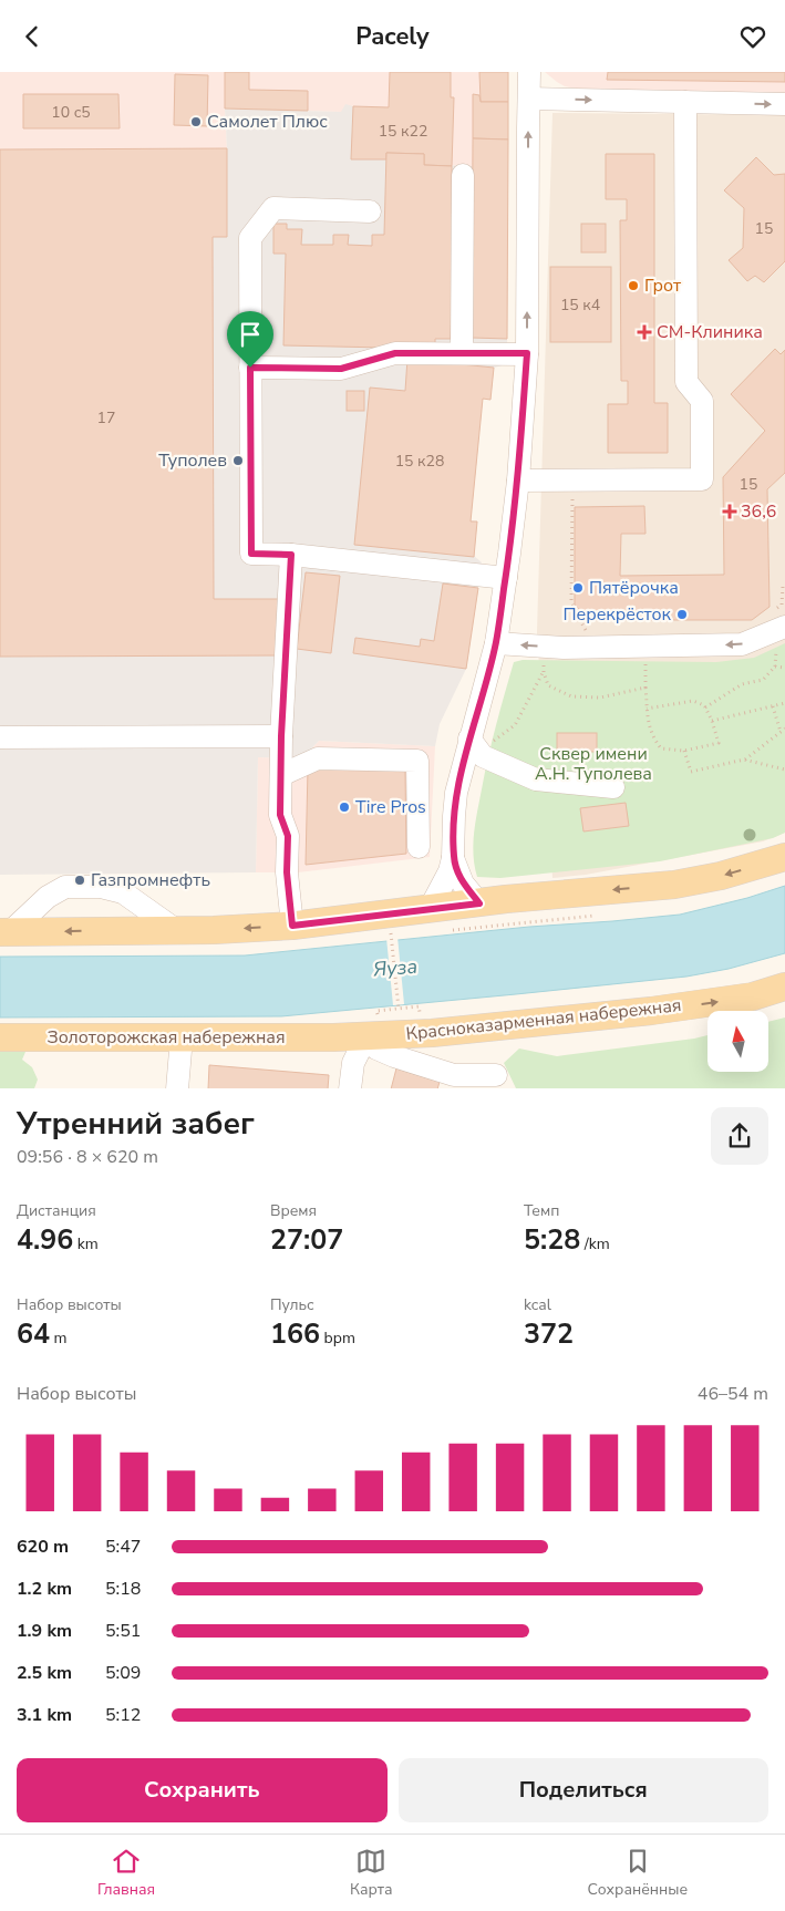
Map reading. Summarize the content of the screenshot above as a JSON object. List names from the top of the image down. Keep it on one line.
{"streets":{"main road":["Красноказарменная набережная","Золоторожская набережная"]},"crossings":[["Красноказарменная набережная","Золоторожская набережная"]],"water":["Яуза"],"parks":["Сквер имени А.Н. Туполева"],"places":{"other":["Самолет Плюс","Грот","Туполев","Пятёрочка","Перекрёсток","Tire Pros","Газпромнефть"],"health":["СМ-Клиника","36,6"]},"house_numbers":["10 с5","15 к22","15","15 к4","17","15 к28","15"],"north":"top","page":{"header":"Pacely","heading":["Утренний забег","09:56 · 8 × 620 m"],"stats":[["Дистанция","4.96 km"],["Время","27:07"],["Темп","5:28 /km"],["Набор высоты","64 m"],["Пульс","166 bpm"],["kcal","372"]],"chart":["Набор высоты","46–54 m"],"list":[{"name":"620 m","note":"5:47"},{"name":"1.2 km","note":"5:18"},{"name":"1.9 km","note":"5:51"},{"name":"2.5 km","note":"5:09"},{"name":"3.1 km","note":"5:12"}],"buttons":["Сохранить","Поделиться"],"tabs":["Главная","Карта","Сохранённые"]}}
